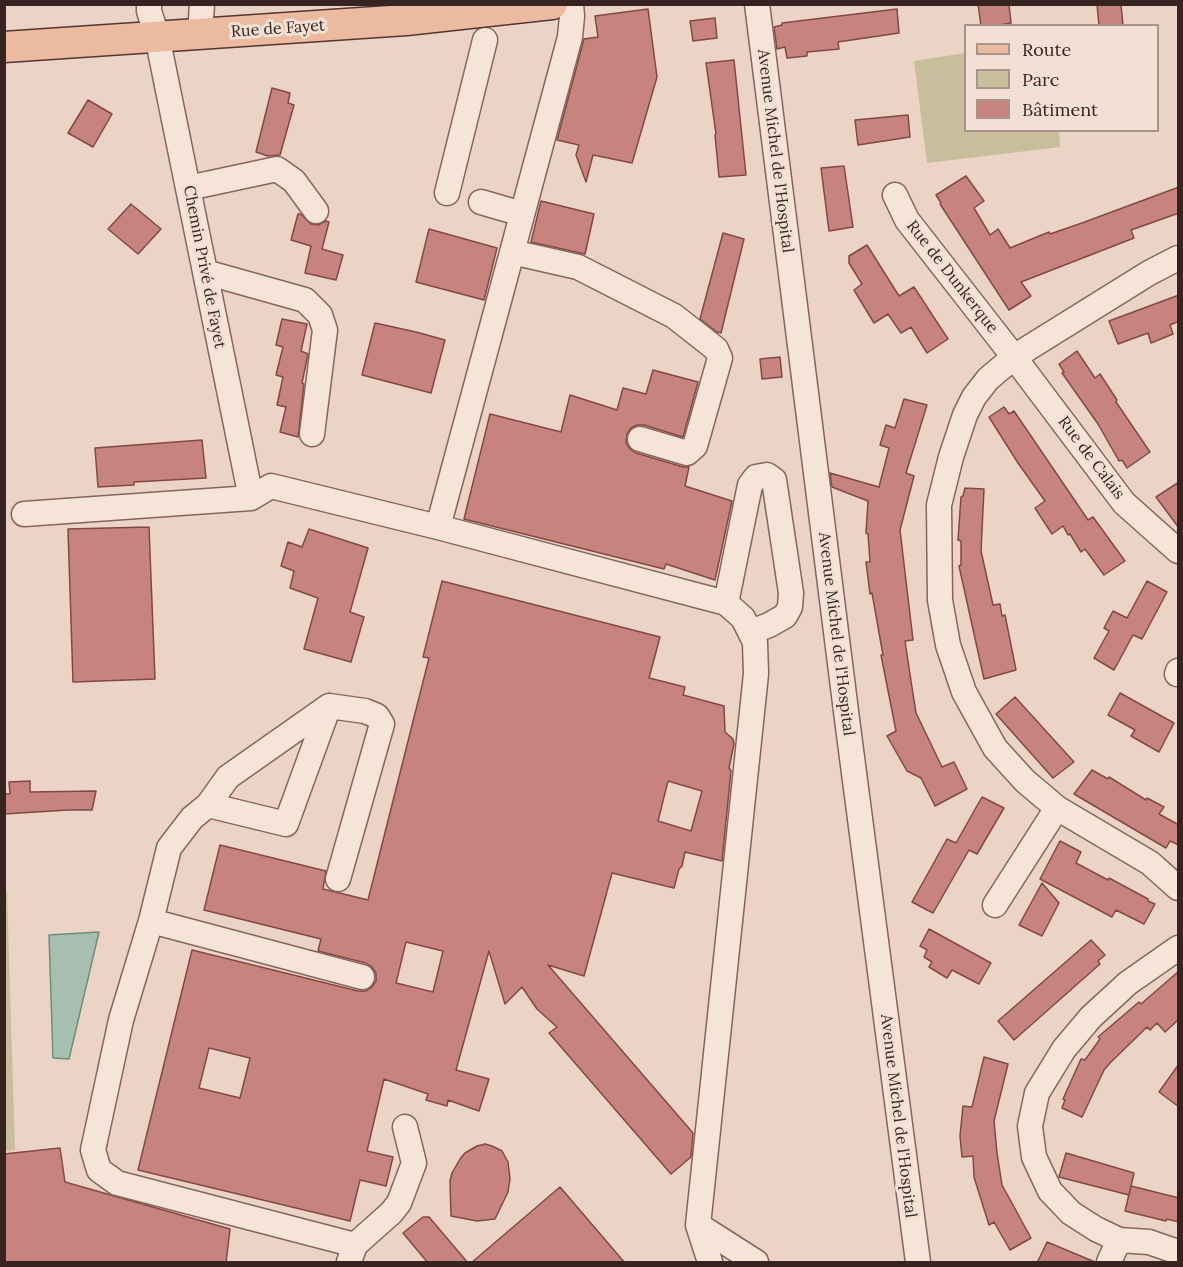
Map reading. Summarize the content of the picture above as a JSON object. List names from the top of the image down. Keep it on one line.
{"streets":{"main road":["Rue de Fayet"],"street":["Avenue Michel de l'Hospital","Chemin Privé de Fayet","Rue de Dunkerque","Rue de Calais"]},"crossings":[["Rue de Fayet","Chemin Privé de Fayet"],["Rue de Dunkerque","Rue de Calais"]],"legend":["Route","Parc","Bâtiment"]}
